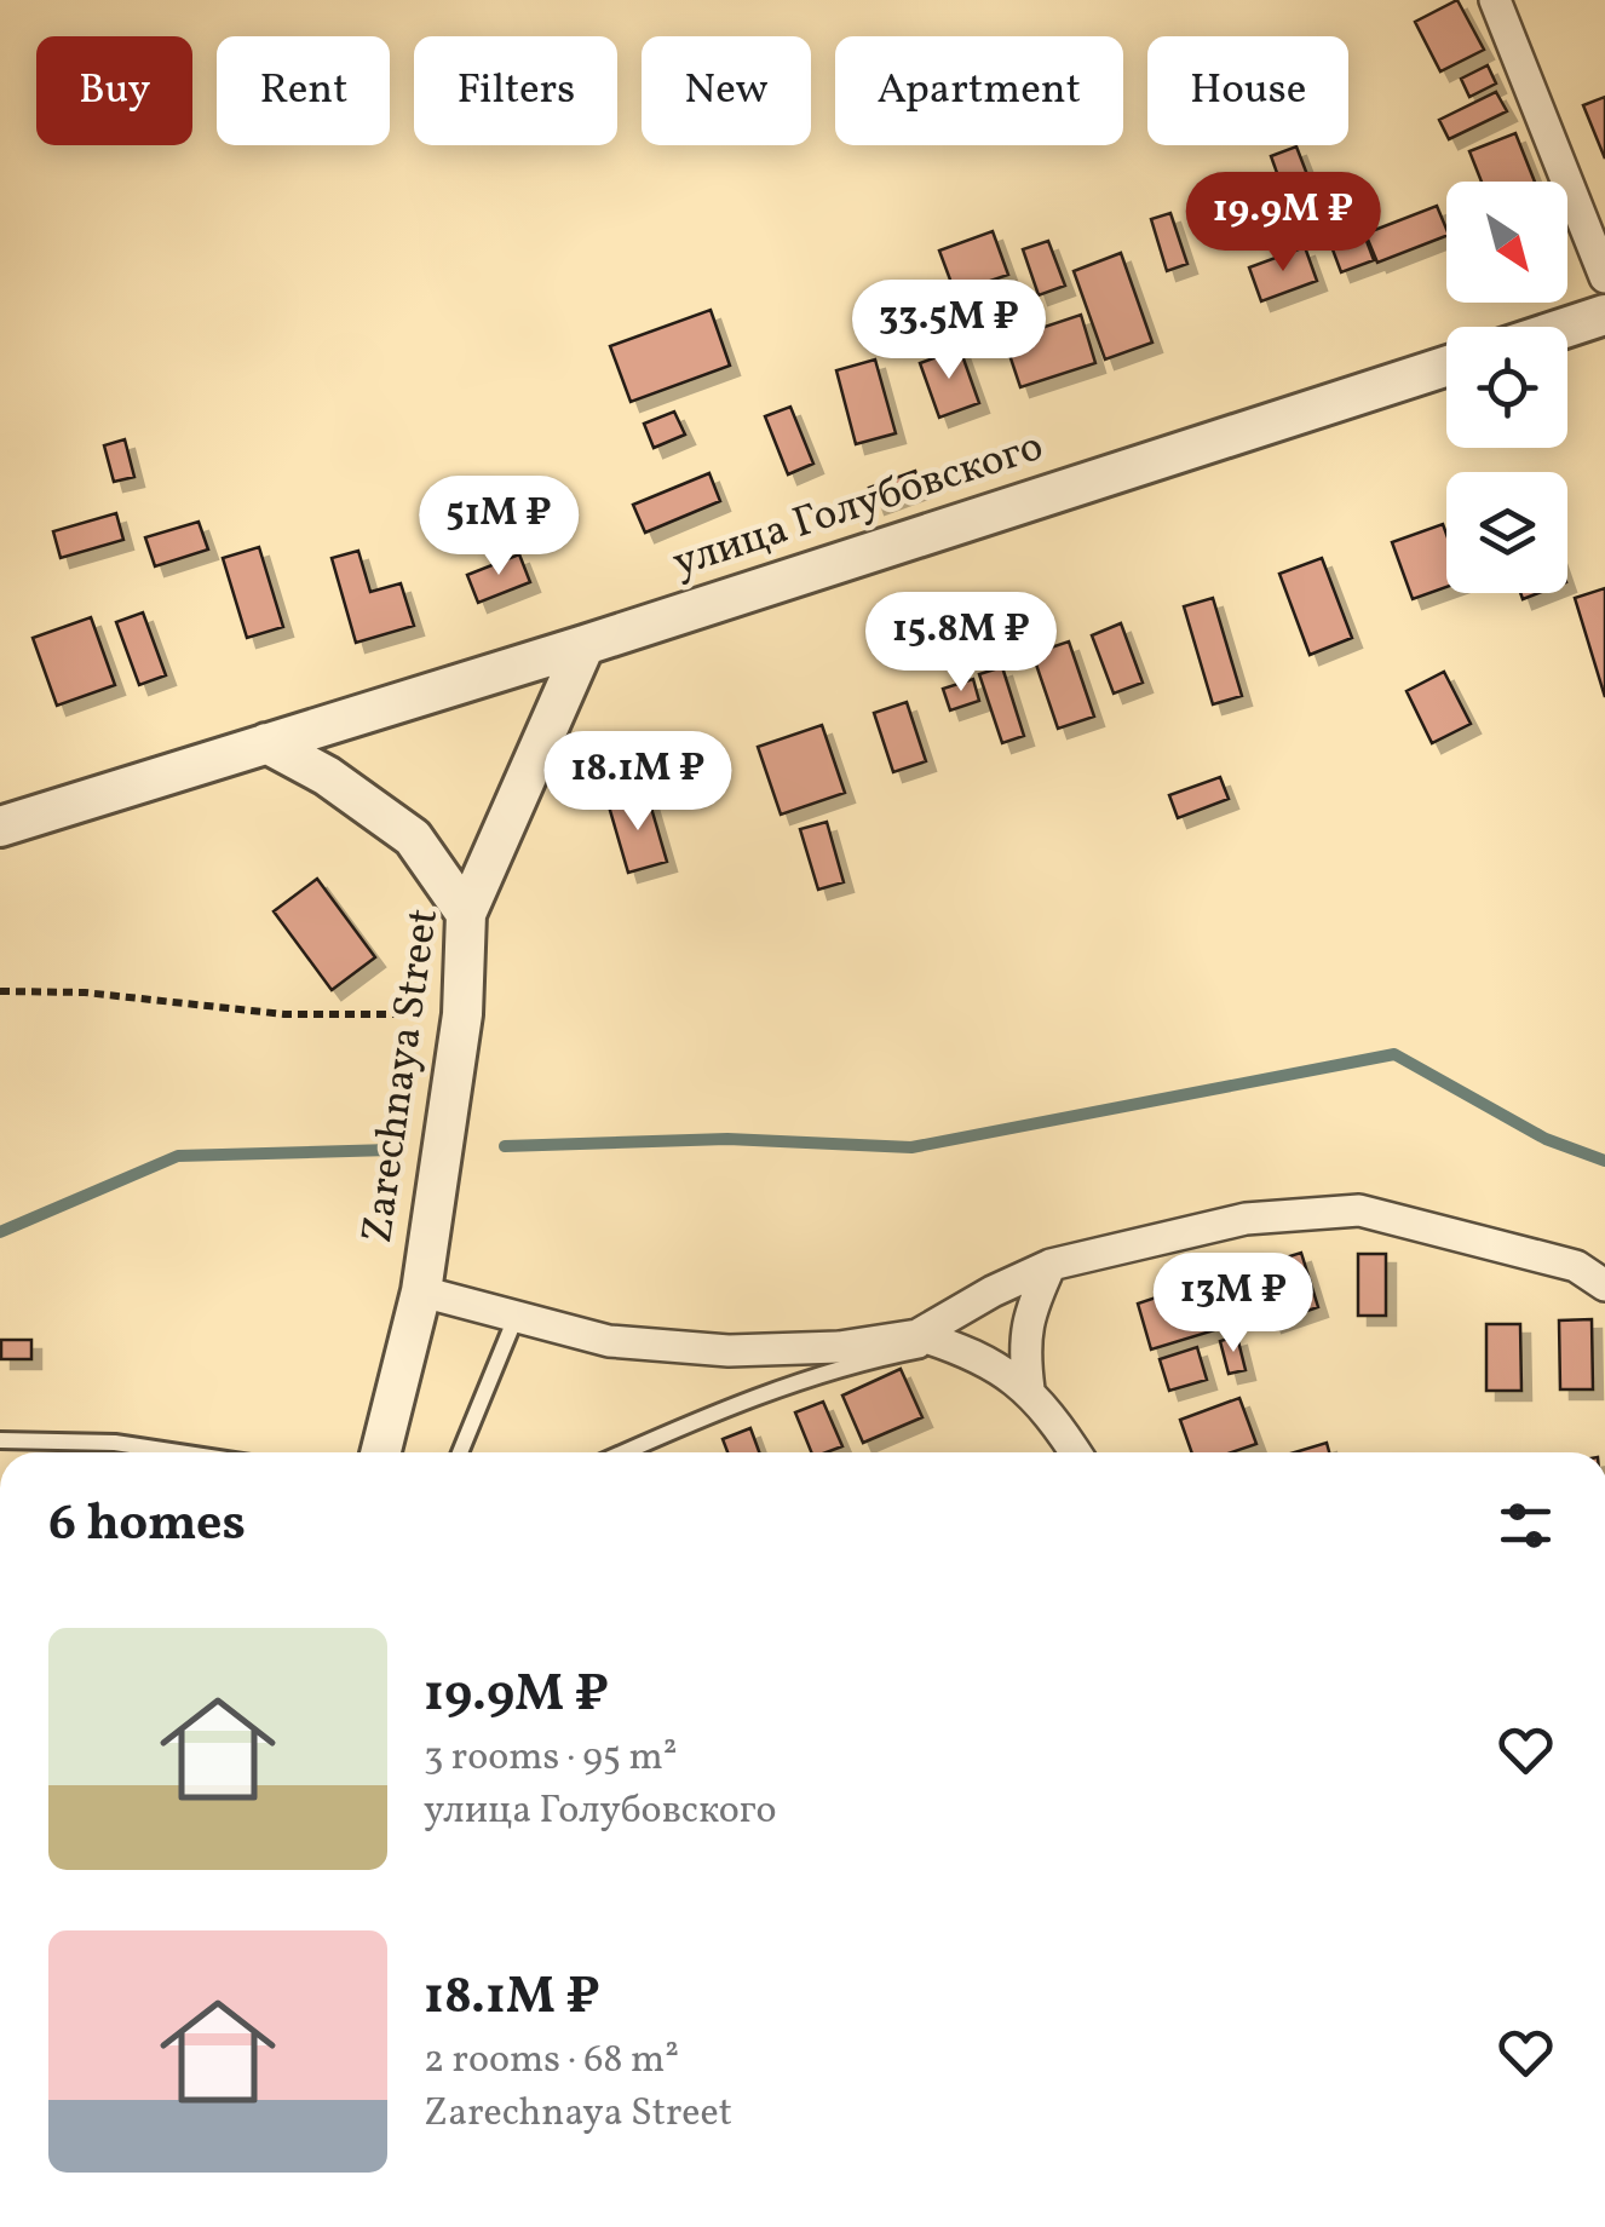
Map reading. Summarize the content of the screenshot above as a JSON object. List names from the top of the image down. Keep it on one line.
{"streets":{"street":["улица Голубовского","Zarechnaya Street"]},"crossings":[["улица Голубовского","Zarechnaya Street"]],"north":"bottom right","page":{"chip":["Buy","Rent","Filters","New","Apartment","House"],"price":["19.9M ₽","33.5M ₽","51M ₽","15.8M ₽","18.1M ₽","13M ₽"],"heading":"6 homes","list":[{"name":"19.9M ₽","note":"3 rooms · 95 m² · улица Голубовского"},{"name":"18.1M ₽","note":"2 rooms · 68 m² · Zarechnaya Street"}]}}
